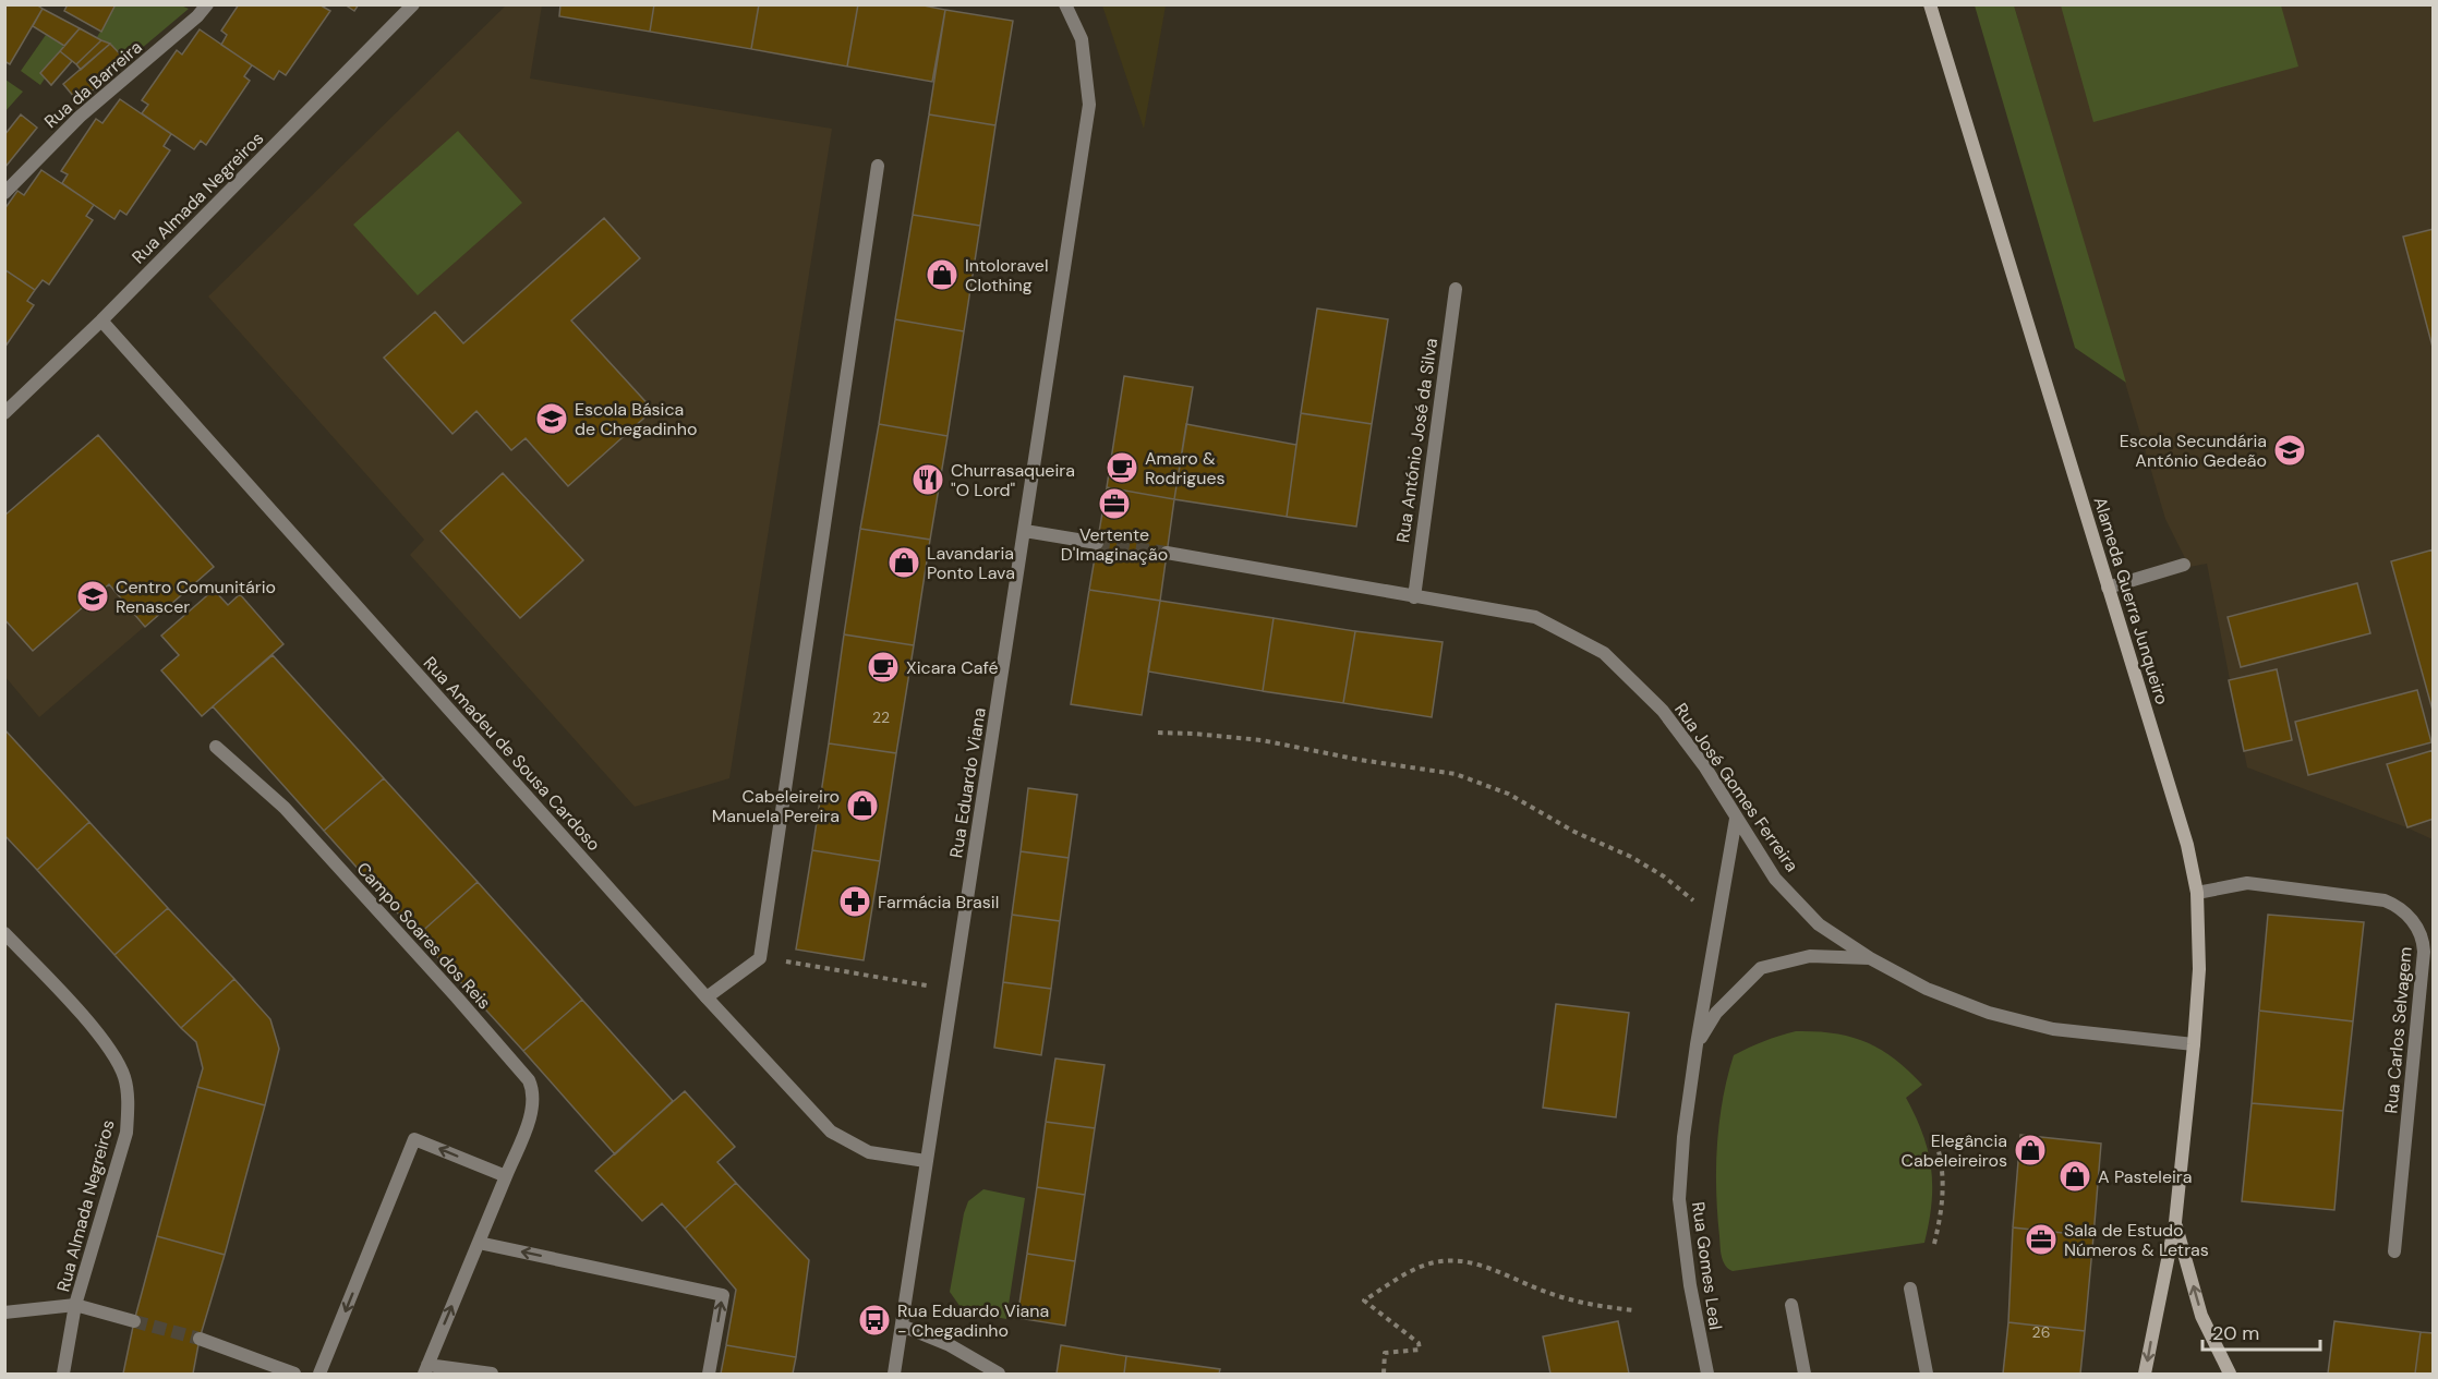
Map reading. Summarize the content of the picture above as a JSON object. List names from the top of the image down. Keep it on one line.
{"streets":{"street":["Rua da Barreira","Rua Almada Negreiros","Rua António José da Silva","Alameda Guerra Junqueiro","Rua Amadeu de Sousa Cardoso","Rua Eduardo Viana","Rua José Gomes Ferreira","Campo Soares dos Reis","Rua Carlos Selvagem","Rua Gomes Leal"]},"crossings":[["Rua Almada Negreiros","Rua Amadeu de Sousa Cardoso"],["Rua António José da Silva","Rua José Gomes Ferreira"],["Alameda Guerra Junqueiro","Rua José Gomes Ferreira"],["Alameda Guerra Junqueiro","Rua Carlos Selvagem"],["Rua Amadeu de Sousa Cardoso","Rua Eduardo Viana"],["Rua José Gomes Ferreira","Rua Gomes Leal"]],"places":{"shop":["Intoloravel Clothing","Lavandaria Ponto Lava","Cabeleireiro Manuela Pereira","Elegância Cabeleireiros","A Pasteleira"],"school or university":["Escola Básica de Chegadinho","Escola Secundária António Gedeão","Centro Comunitário Renascer"],"cafe":["Amaro & Rodrigues","Xicara Café"],"restaurant":["Churrasaqueira \"O Lord\""],"office":["Vertente D'Imaginação","Sala de Estudo Números & Letras"],"pharmacy":["Farmácia Brasil"],"bus stop":["Rua Eduardo Viana - Chegadinho"]},"house_numbers":["22","26"],"scale_bar":"20 m"}
